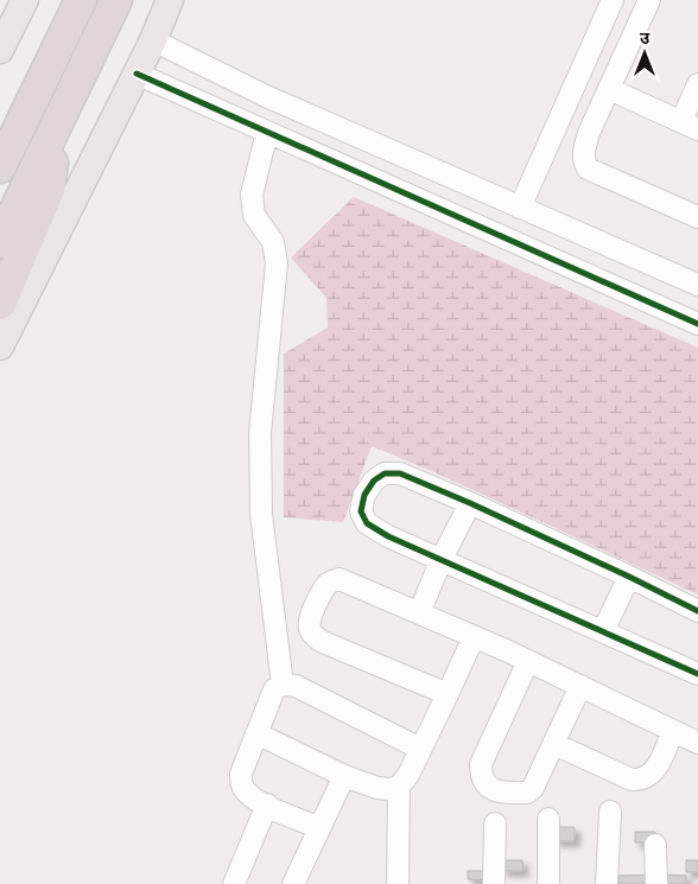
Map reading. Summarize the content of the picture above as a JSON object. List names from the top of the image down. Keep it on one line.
{"north":"top"}
